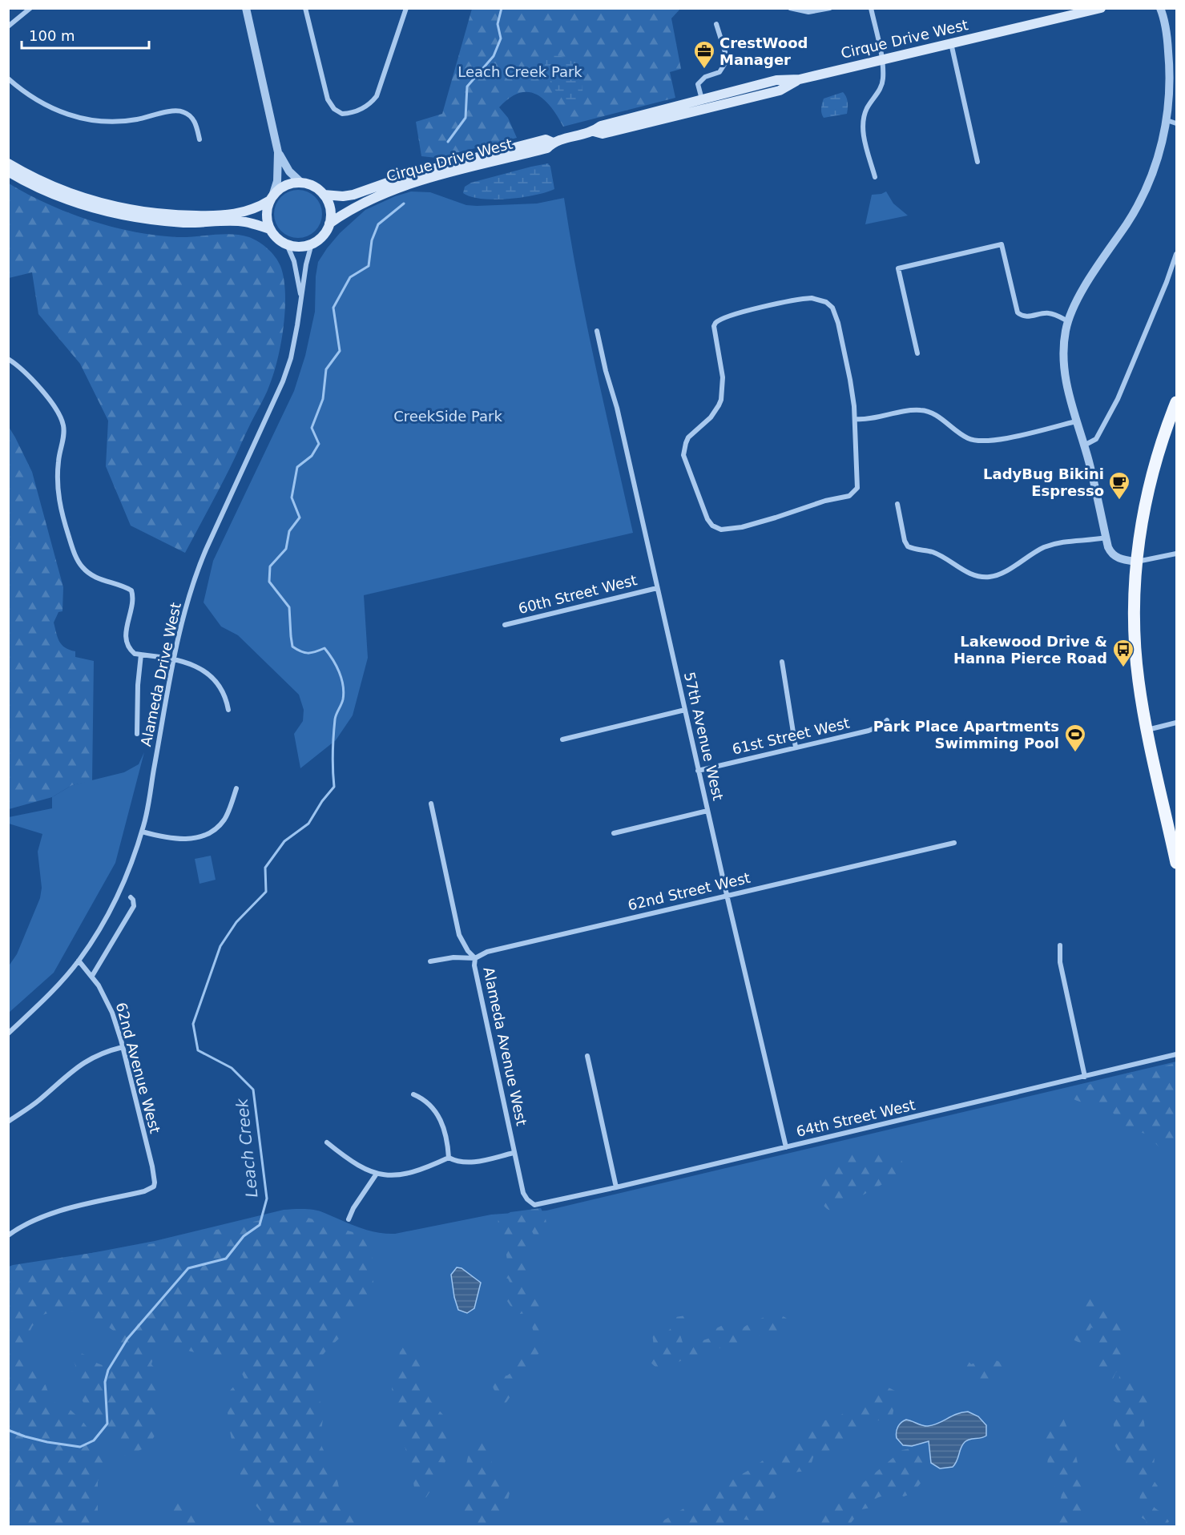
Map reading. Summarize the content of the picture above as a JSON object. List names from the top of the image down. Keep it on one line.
{"streets":{"main road":["Cirque Drive West"],"street":["60th Street West","Alameda Drive West","57th Avenue West","61st Street West","62nd Street West","Alameda Avenue West","62nd Avenue West","64th Street West"]},"crossings":[["Cirque Drive West","Alameda Drive West"],["60th Street West","57th Avenue West"],["Alameda Drive West","62nd Avenue West"],["57th Avenue West","61st Street West"],["57th Avenue West","62nd Street West"],["57th Avenue West","64th Street West"],["62nd Street West","Alameda Avenue West"],["Alameda Avenue West","64th Street West"]],"water":["Leach Creek"],"parks":["Leach Creek Park","CreekSide Park"],"places":{"office":["CrestWood Manager"],"cafe":["LadyBug Bikini Espresso"],"bus stop":["Lakewood Drive & Hanna Pierce Road"],"sports":["Park Place Apartments Swimming Pool"]},"scale_bar":"100 m"}
